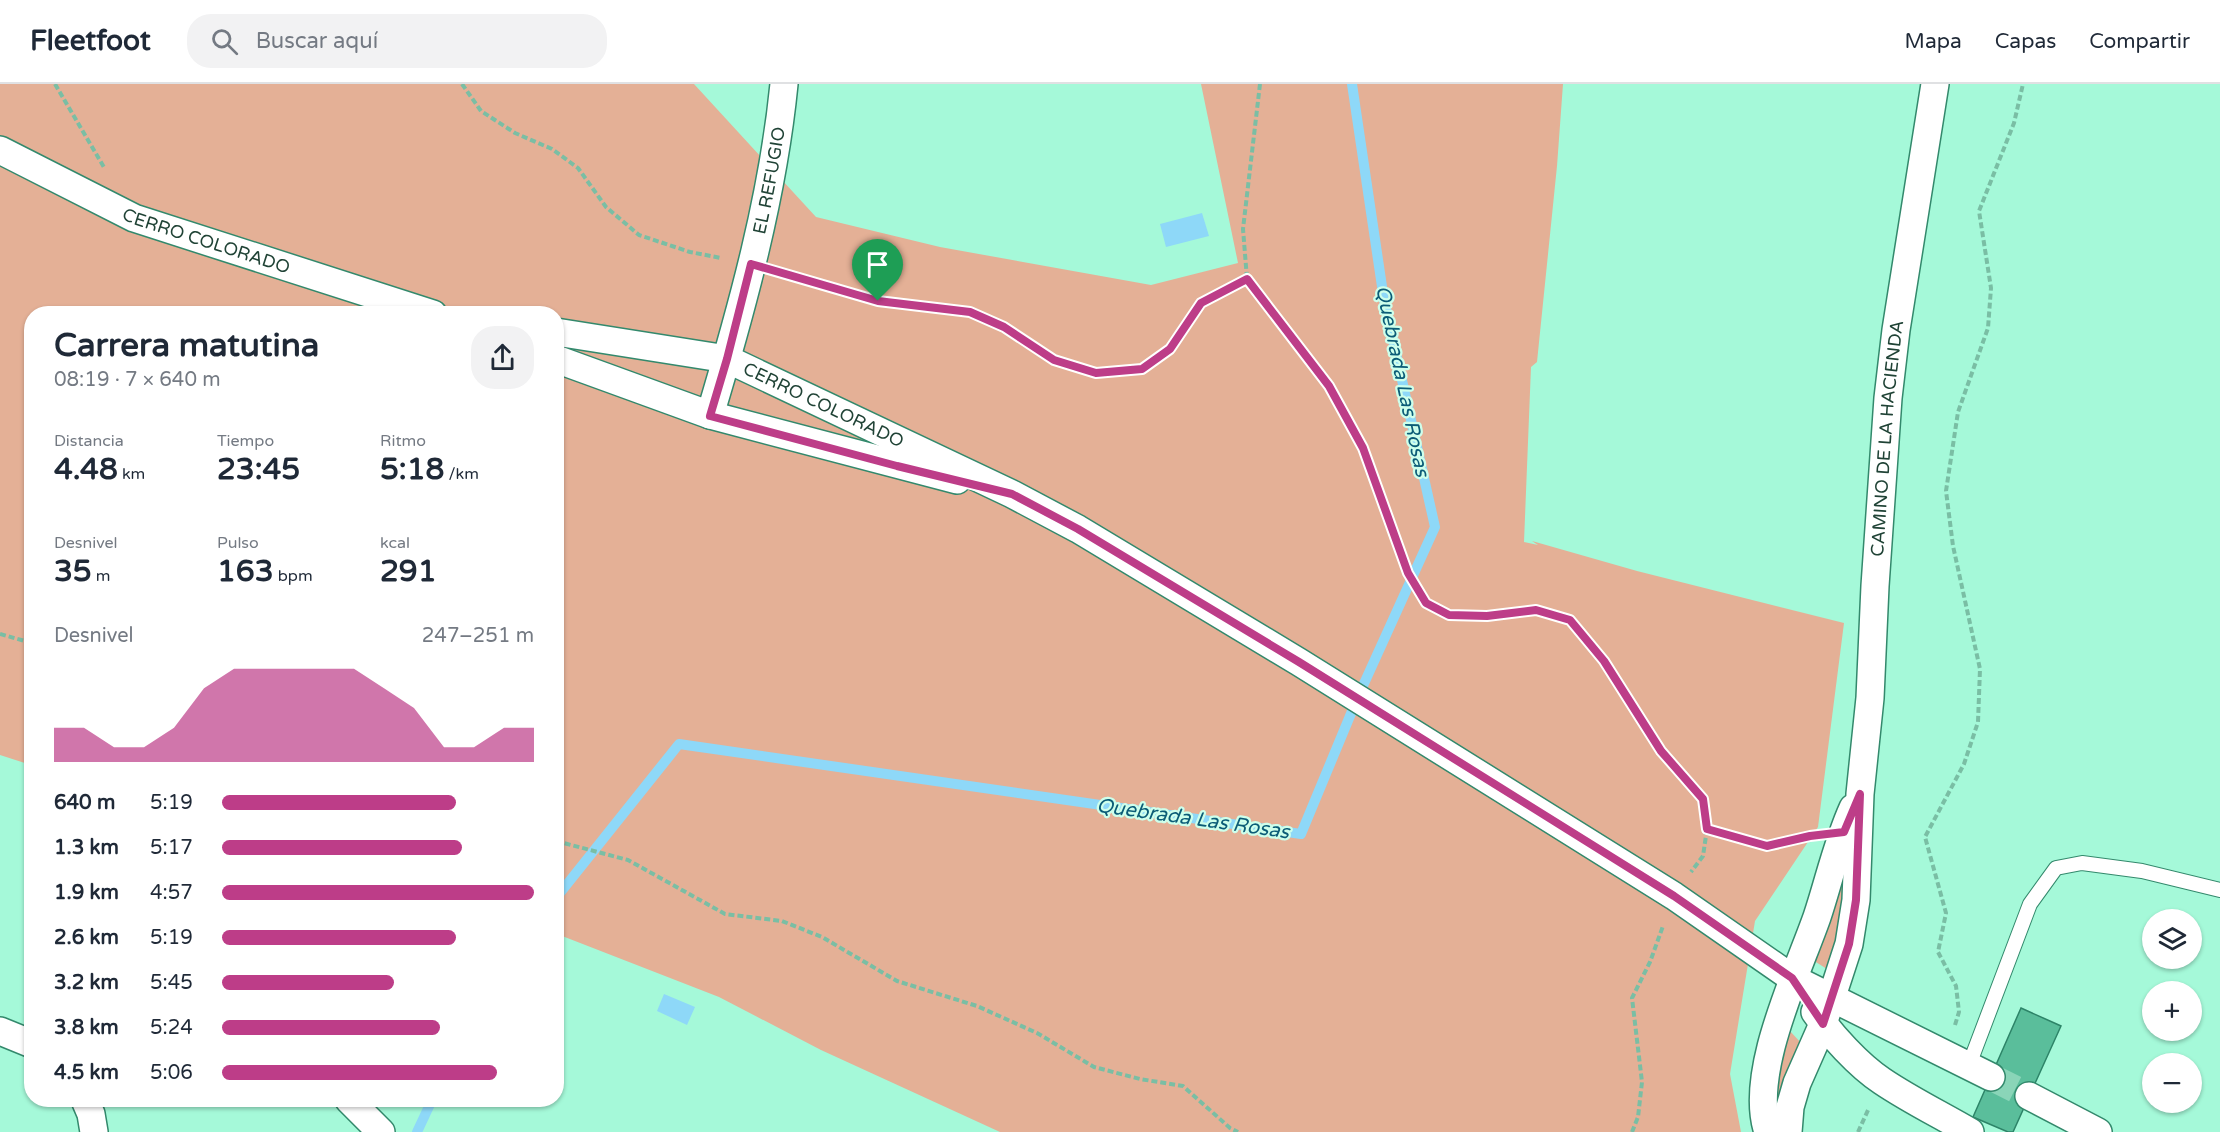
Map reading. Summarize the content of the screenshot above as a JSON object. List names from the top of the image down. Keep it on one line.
{"streets":{"street":["EL REFUGIO","CERRO COLORADO","CAMINO DE LA HACIENDA"]},"crossings":[["EL REFUGIO","CERRO COLORADO"],["CERRO COLORADO","CAMINO DE LA HACIENDA"]],"water":["Quebrada Las Rosas"],"page":{"header":"Fleetfoot","search":"Buscar aquí","nav":["Mapa","Capas","Compartir"],"heading":["Carrera matutina","08:19 · 7 × 640 m"],"stats":[["Distancia","4.48 km"],["Tiempo","23:45"],["Ritmo","5:18 /km"],["Desnivel","35 m"],["Pulso","163 bpm"],["kcal","291"]],"chart":["Desnivel","247–251 m"],"list":[{"name":"640 m","note":"5:19"},{"name":"1.3 km","note":"5:17"},{"name":"1.9 km","note":"4:57"},{"name":"2.6 km","note":"5:19"},{"name":"3.2 km","note":"5:45"},{"name":"3.8 km","note":"5:24"},{"name":"4.5 km","note":"5:06"}],"map_buttons":["+","−"]}}
